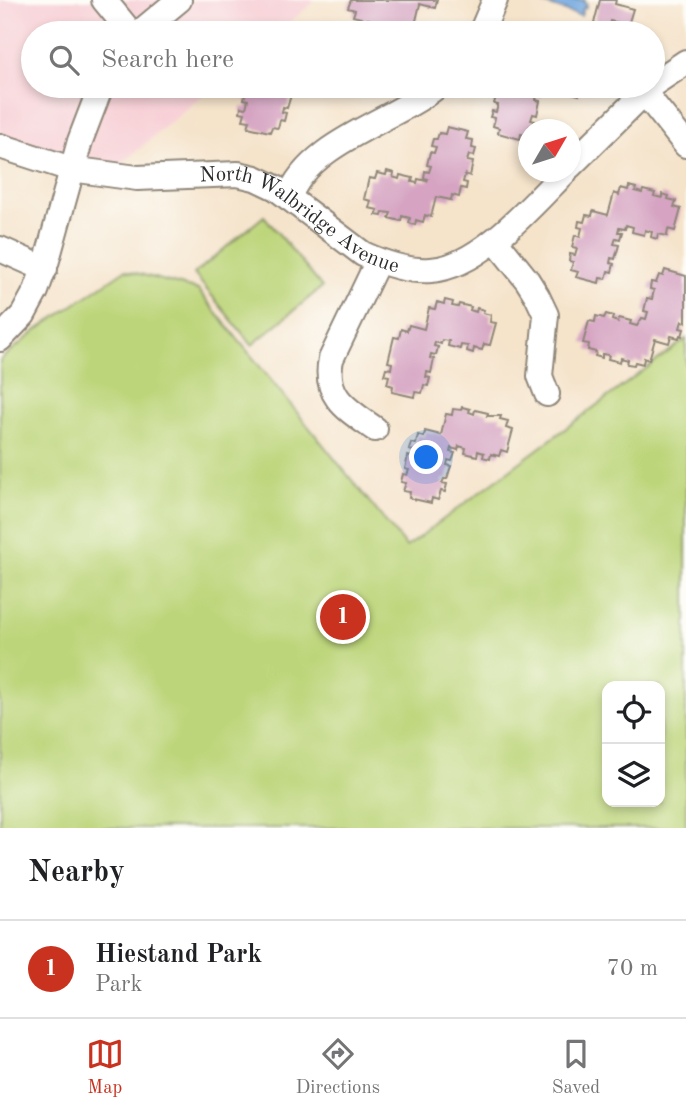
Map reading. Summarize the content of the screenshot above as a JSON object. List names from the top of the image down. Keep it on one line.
{"streets":{"street":["North Walbridge Avenue"]},"north":"top right","page":{"search":"Search here","pins":"1","heading":"Nearby","list":[{"mark":"1","name":"Hiestand Park","note":"Park","value":"70 m"}],"nav":["Map","Directions","Saved"]}}
